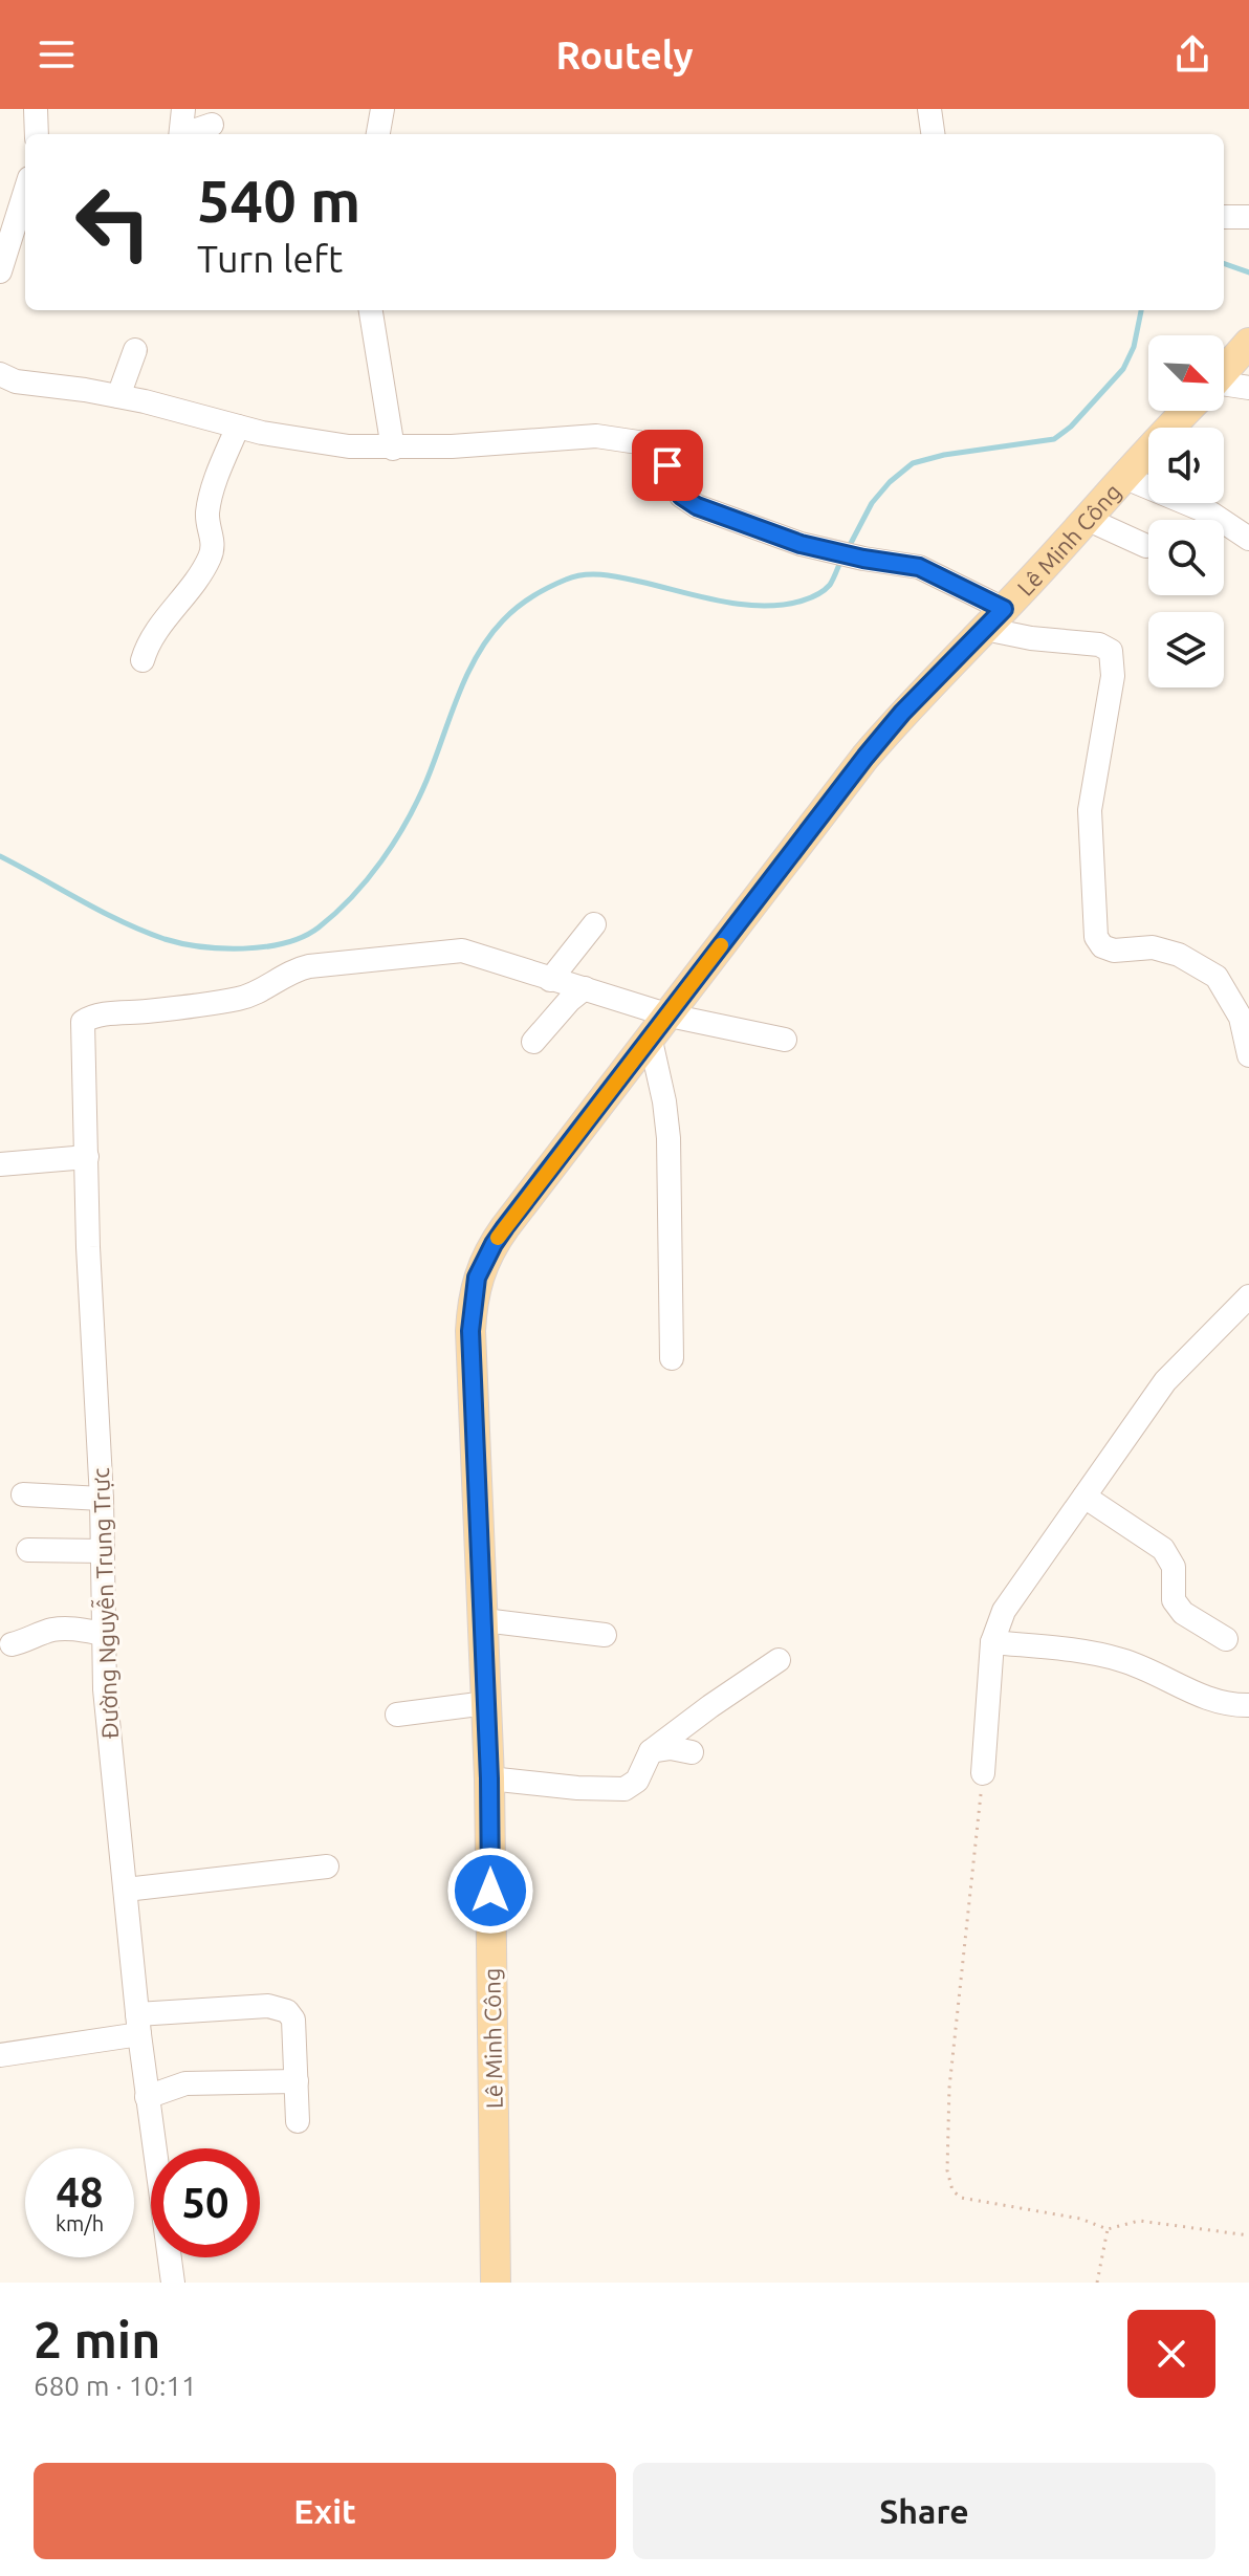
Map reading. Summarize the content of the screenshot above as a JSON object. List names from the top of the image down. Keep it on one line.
{"streets":{"main road":["Lê Minh Công"],"street":["Đường Nguyễn Trung Trực"]},"north":"bottom right","page":{"header":"Routely","turn":["540 m","Turn left"],"speed":"48 km/h","limit":"50","heading":["2 min","680 m · 10:11"],"buttons":["Exit","Share"]}}
